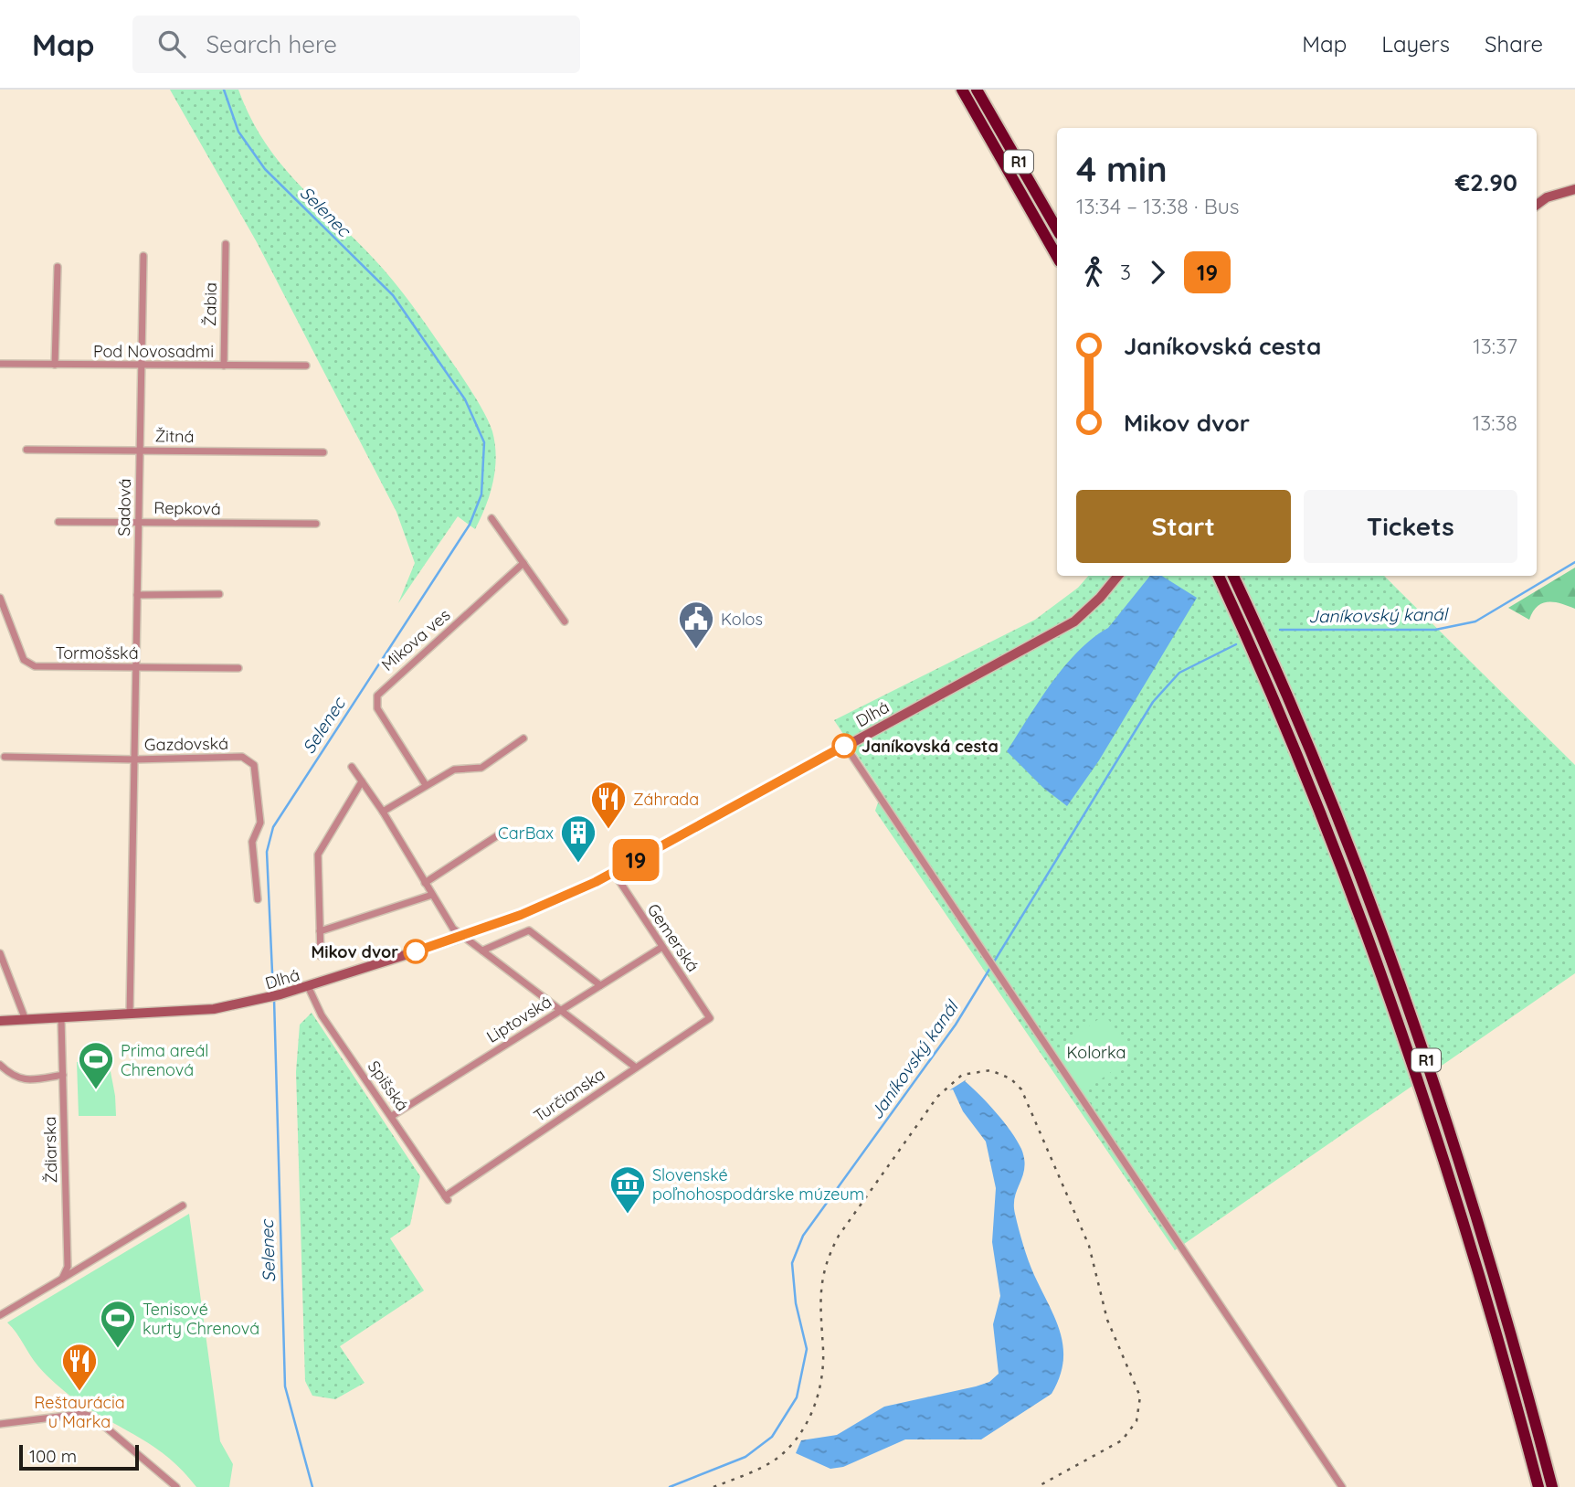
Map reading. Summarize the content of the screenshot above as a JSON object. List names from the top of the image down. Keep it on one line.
{"streets":{"highway":["R1"],"street":["Žabia","Pod Novosadmi","Žitná","Sadová","Repková","Mikova ves","Tormošská","Dlhá","Gazdovská","Gemerská","Liptovská","Spišská","Turčianska","Ždiarska"]},"crossings":[["Žabia","Pod Novosadmi"],["Pod Novosadmi","Sadová"],["Žitná","Sadová"],["Sadová","Repková"],["Sadová","Tormošská"],["Sadová","Dlhá"],["Sadová","Gazdovská"],["Dlhá","Gemerská"],["Dlhá","Spišská"],["Dlhá","Ždiarska"],["Gemerská","Liptovská"],["Gemerská","Turčianska"],["Liptovská","Spišská"],["Spišská","Turčianska"]],"water":["Selenec","Janíkovský kanál"],"parks":["Kolorka"],"places":{"public building":["Kolos"],"other":["Janíkovská cesta","Mikov dvor"],"restaurant":["Záhrada","Reštaurácia u Marka"],"building":["CarBax"],"sports":["Prima areál Chrenová","Tenisové kurty Chrenová"],"museum":["Slovenské poľnohospodárske múzeum"]},"lines":["bus line 19"],"scale_bar":"100 m","page":{"header":"Map","search":"Search here","nav":["Map","Layers","Share"],"on_map":"19","heading":["4 min","13:34 – 13:38 · Bus","€2.90"],"legs":["3","19"],"list":[{"name":"Janíkovská cesta","value":"13:37"},{"name":"Mikov dvor","value":"13:38"}],"buttons":["Start","Tickets"],"scale":"100 m"}}
